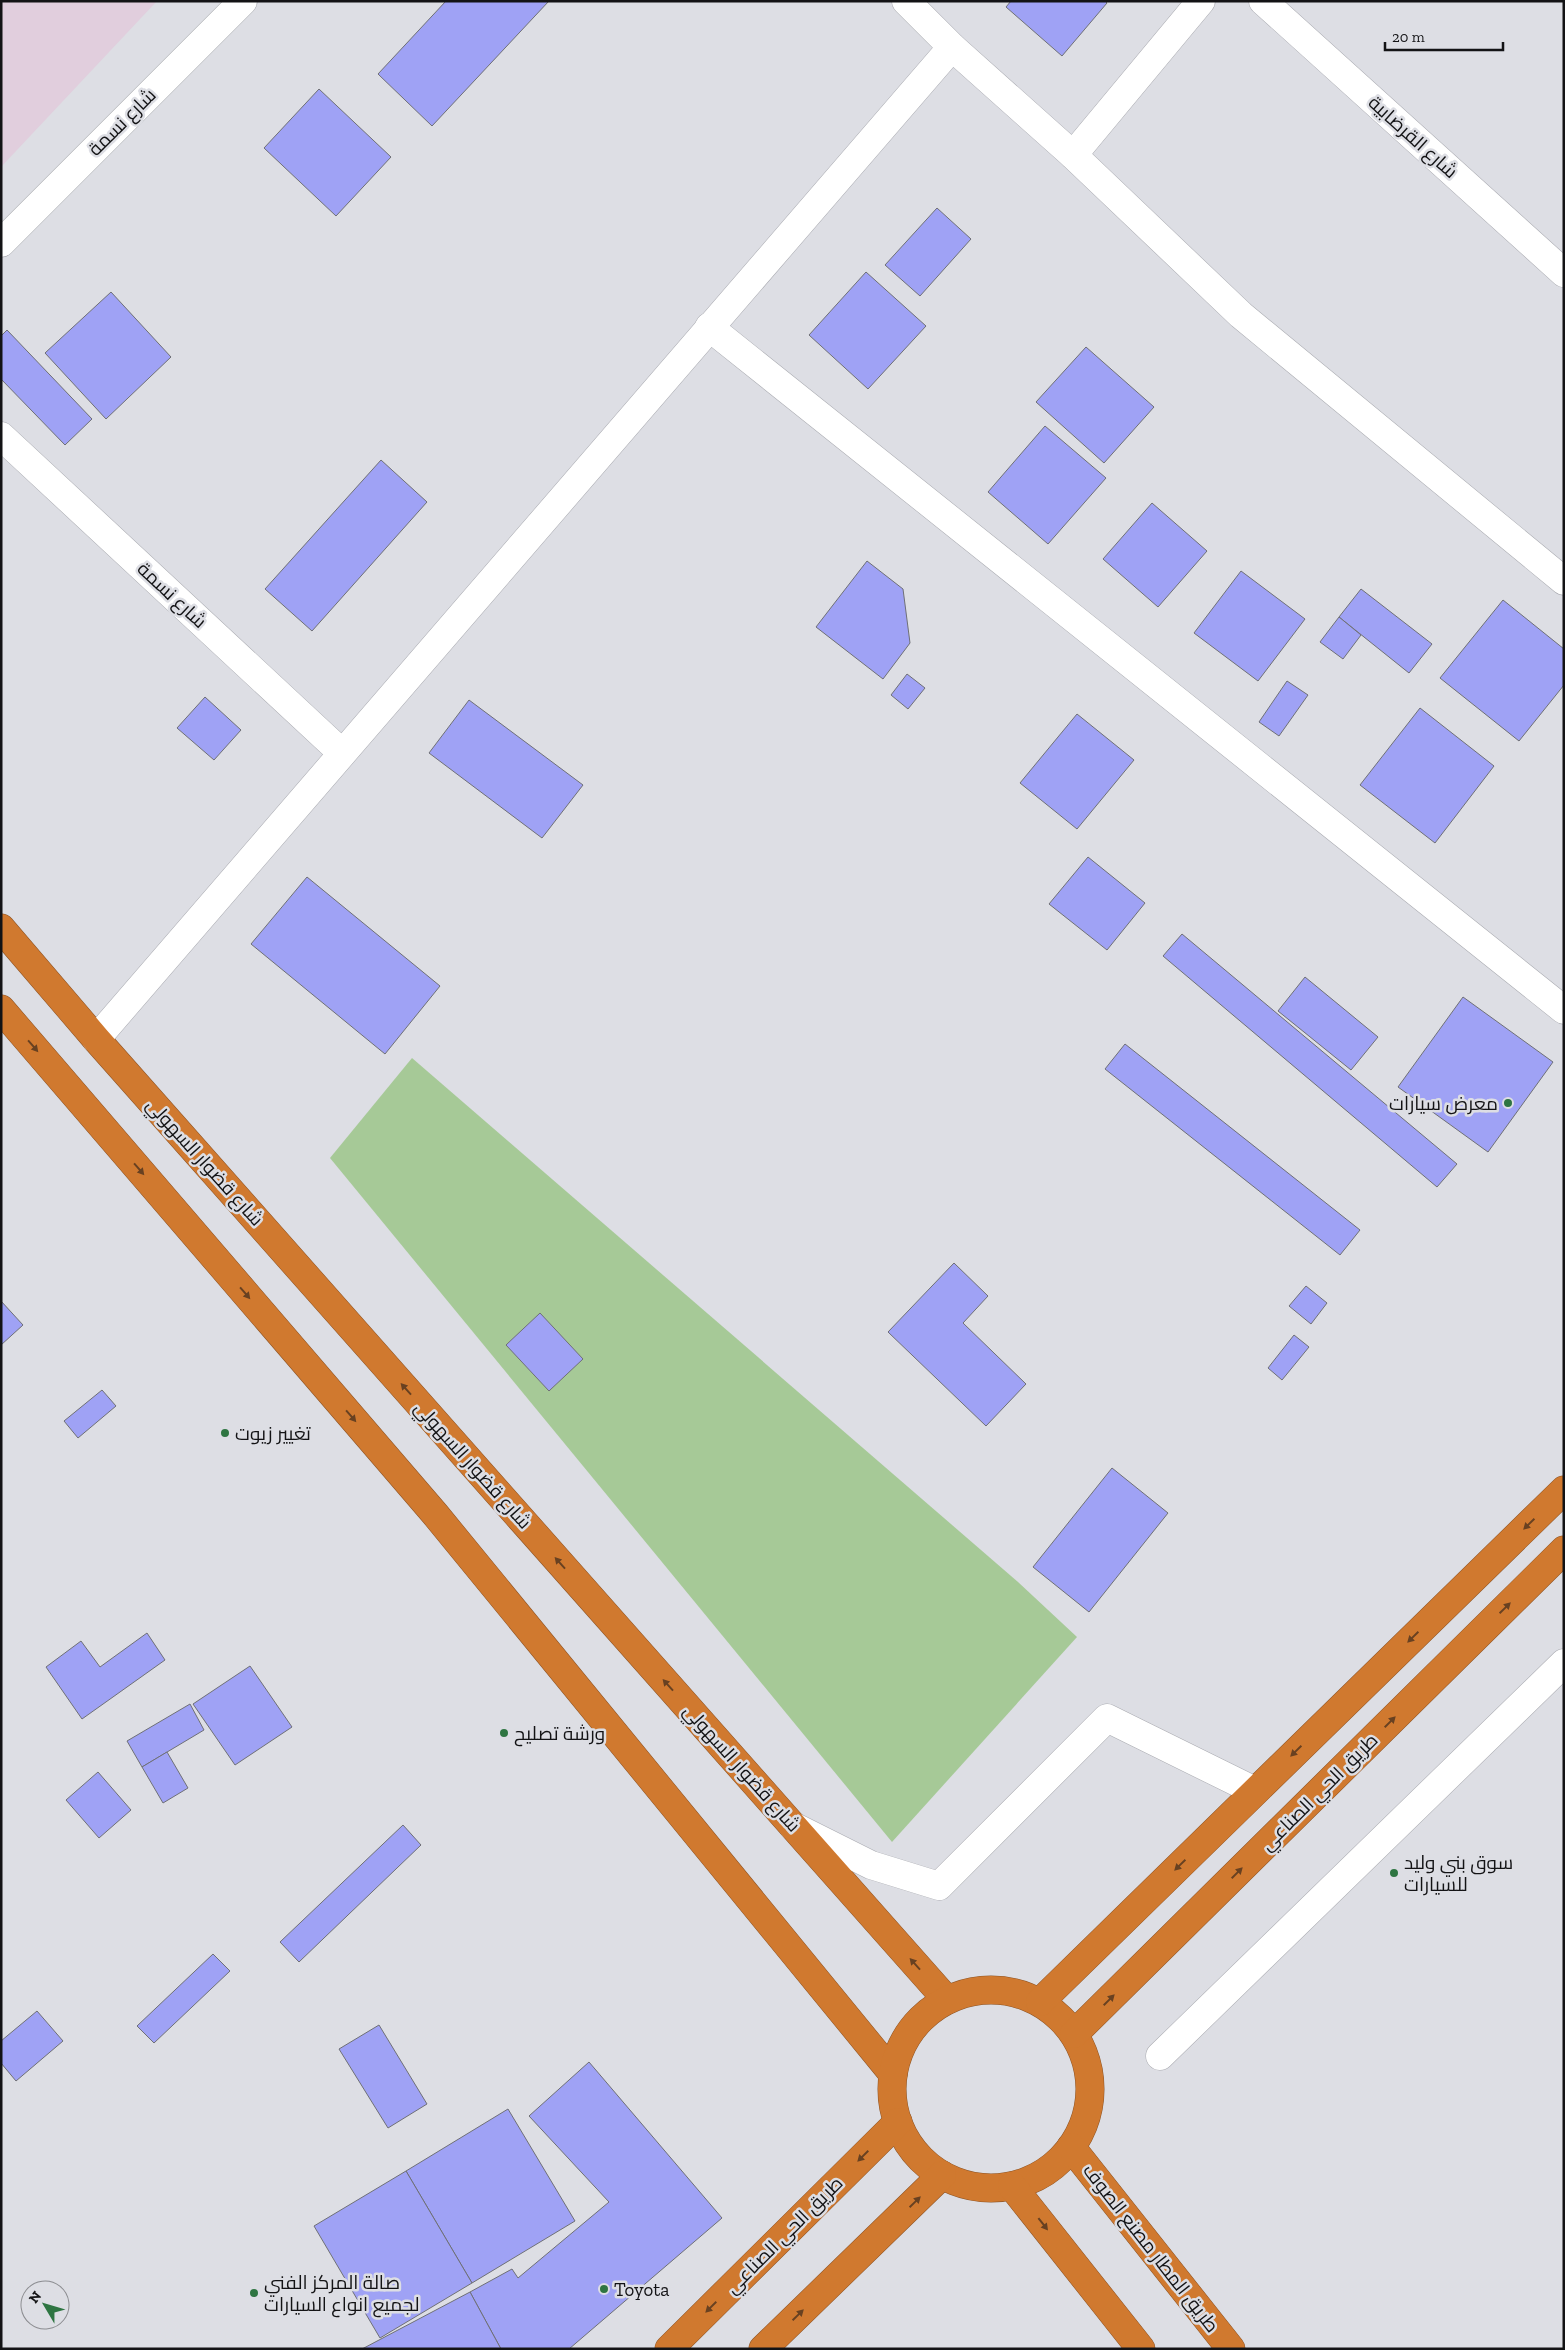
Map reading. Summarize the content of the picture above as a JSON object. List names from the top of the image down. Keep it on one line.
{"streets":{"highway":["شارع قضوار السهولي","طريق الحي الصناعي","طريق المطار مصنع الصوف"],"street":["شارع نسمة","شارع القرضابية"]},"places":["معرض سيارات","تغيير زيوت","ورشة تصليح","سوق بني وليد للسيارات","Toyota","صالة المركز الفني لجميع انواع السيارات"],"scale_bar":"20 m","north":"top left"}
